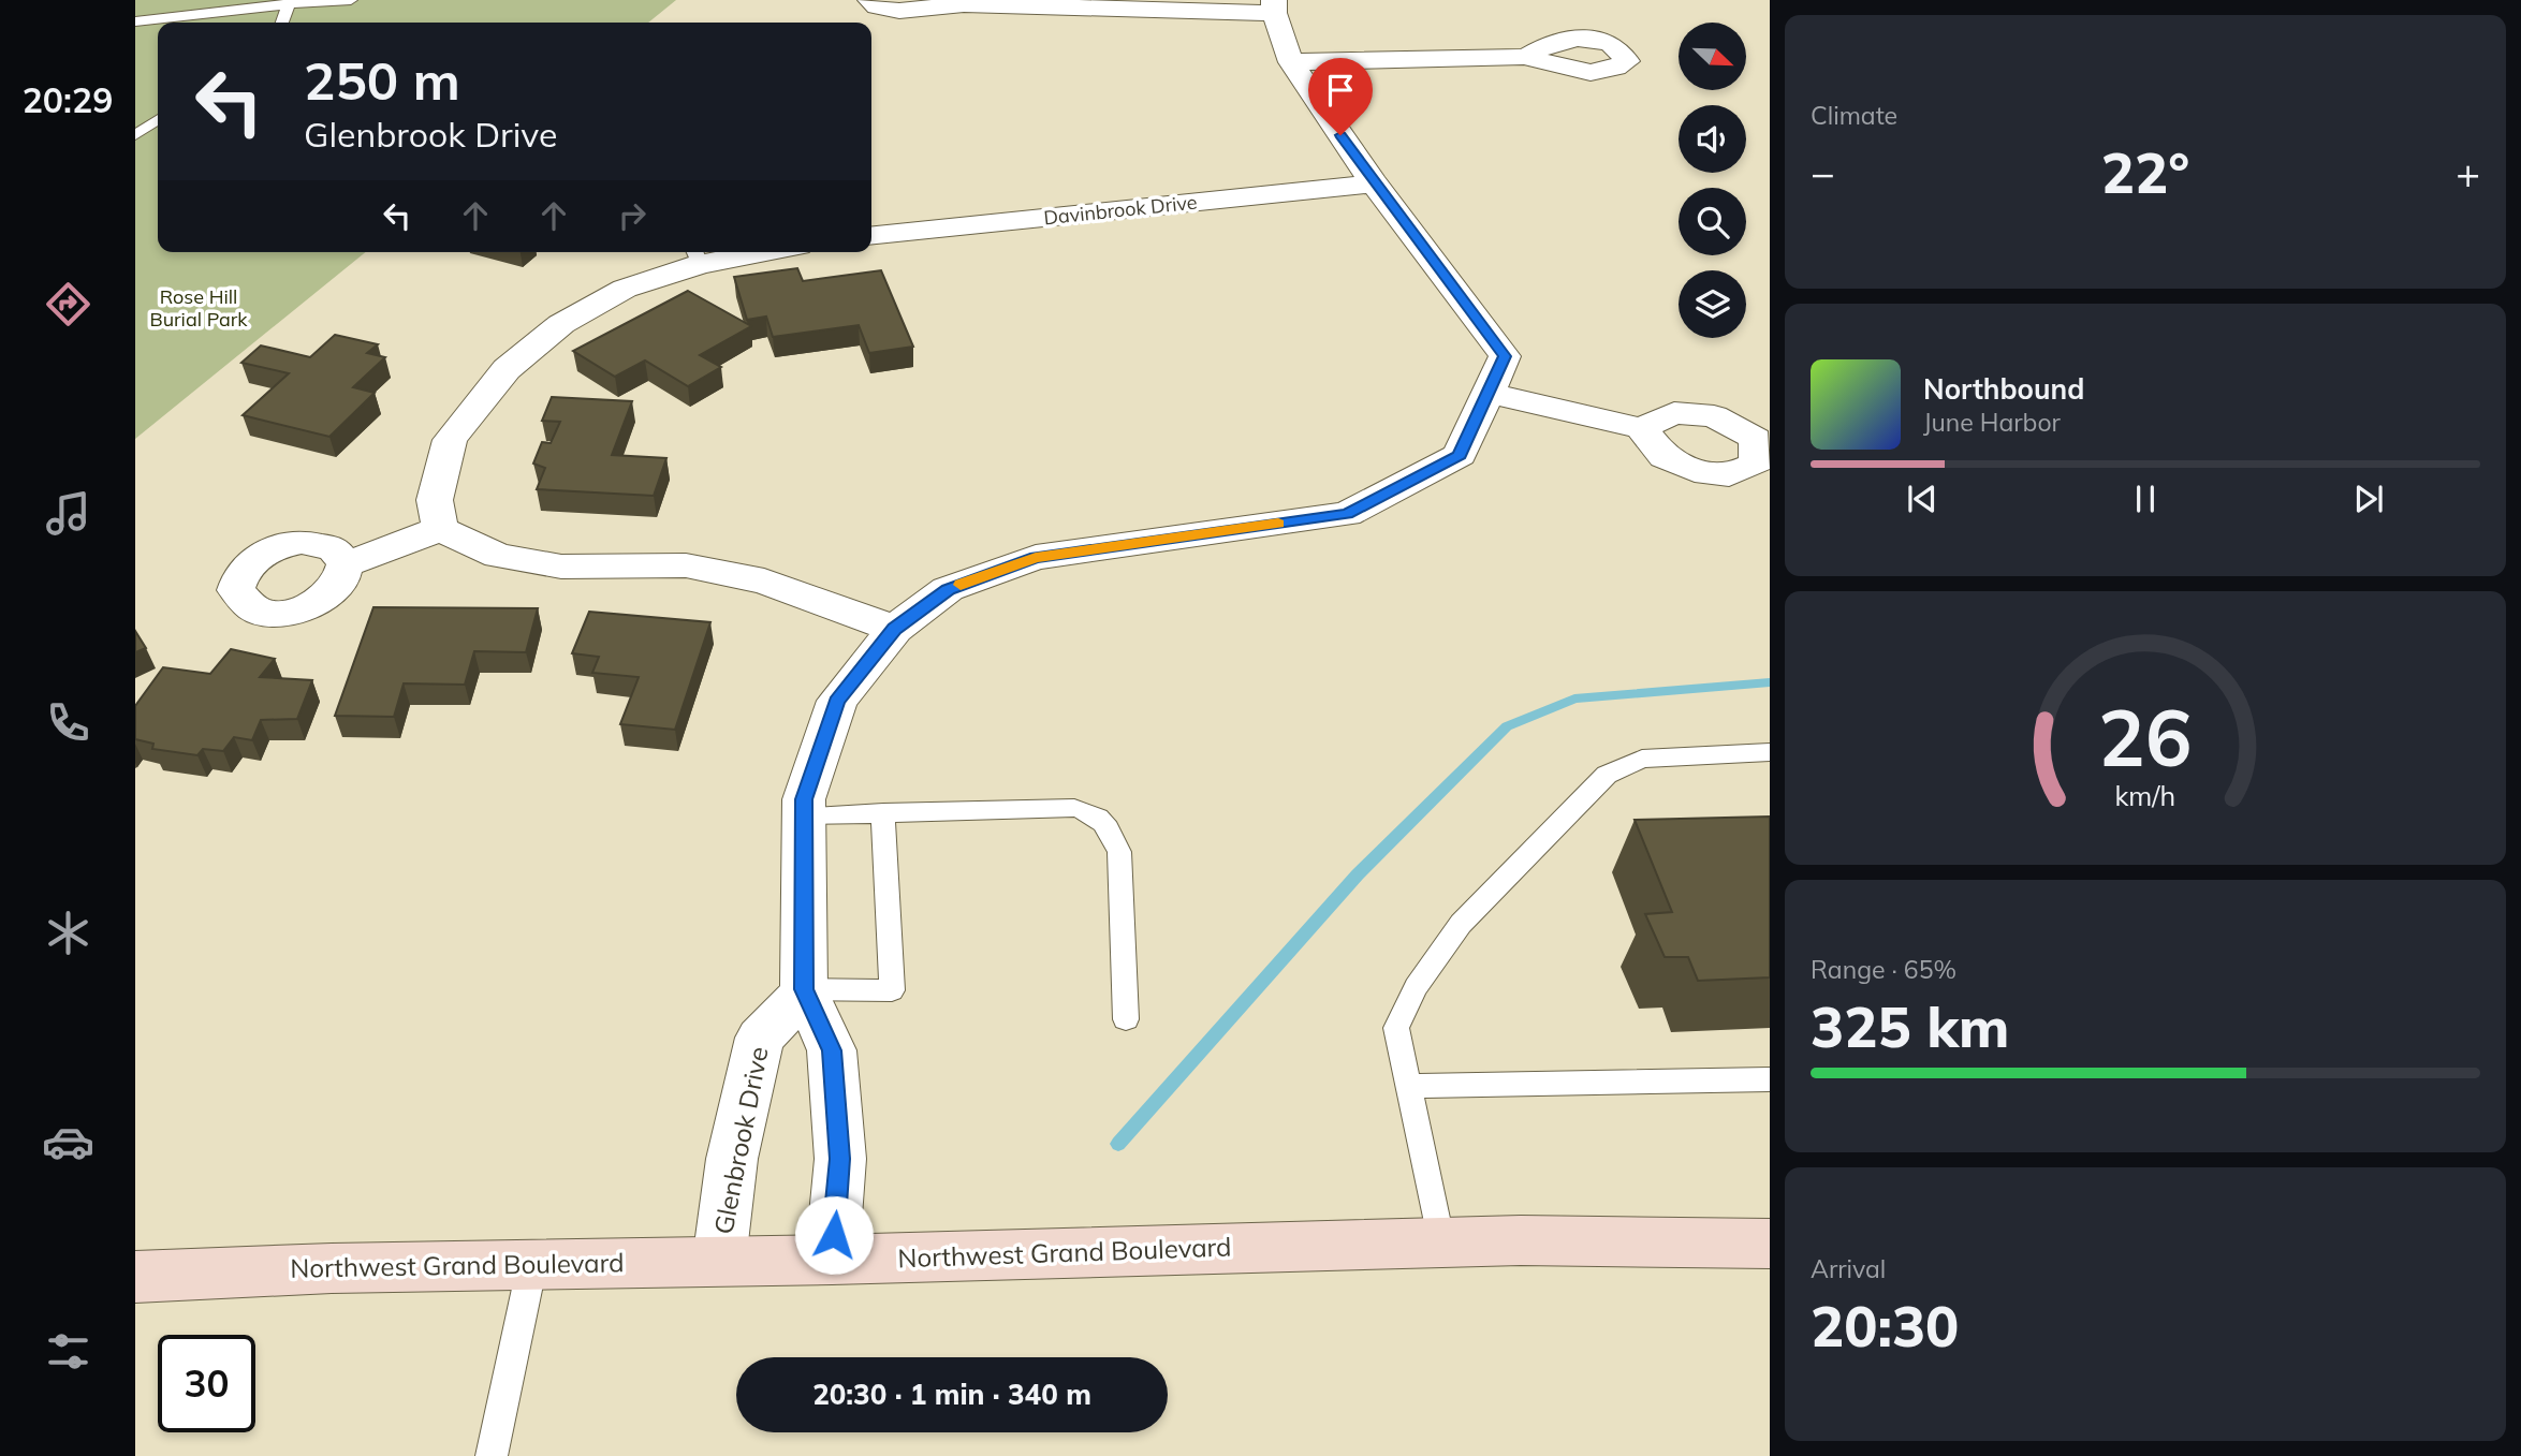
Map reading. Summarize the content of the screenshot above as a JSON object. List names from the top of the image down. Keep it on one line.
{"streets":{"main road":["Northwest Grand Boulevard"],"street":["Davinbrook Drive","Glenbrook Drive"]},"crossings":[["Glenbrook Drive","Northwest Grand Boulevard"]],"parks":["Rose Hill Burial Park"],"north":"bottom right","page":{"tabs":"20:29","tile":["Climate",["Range · 65%","325 km"],["Arrival","20:30"]],"turn":["250 m","Glenbrook Drive"],"heat":["−","22°","+"],"song":["Northbound","June Harbor"],"limit":"30","trip":"20:30 · 1 min · 340 m","gauge":["26","km/h"]}}
